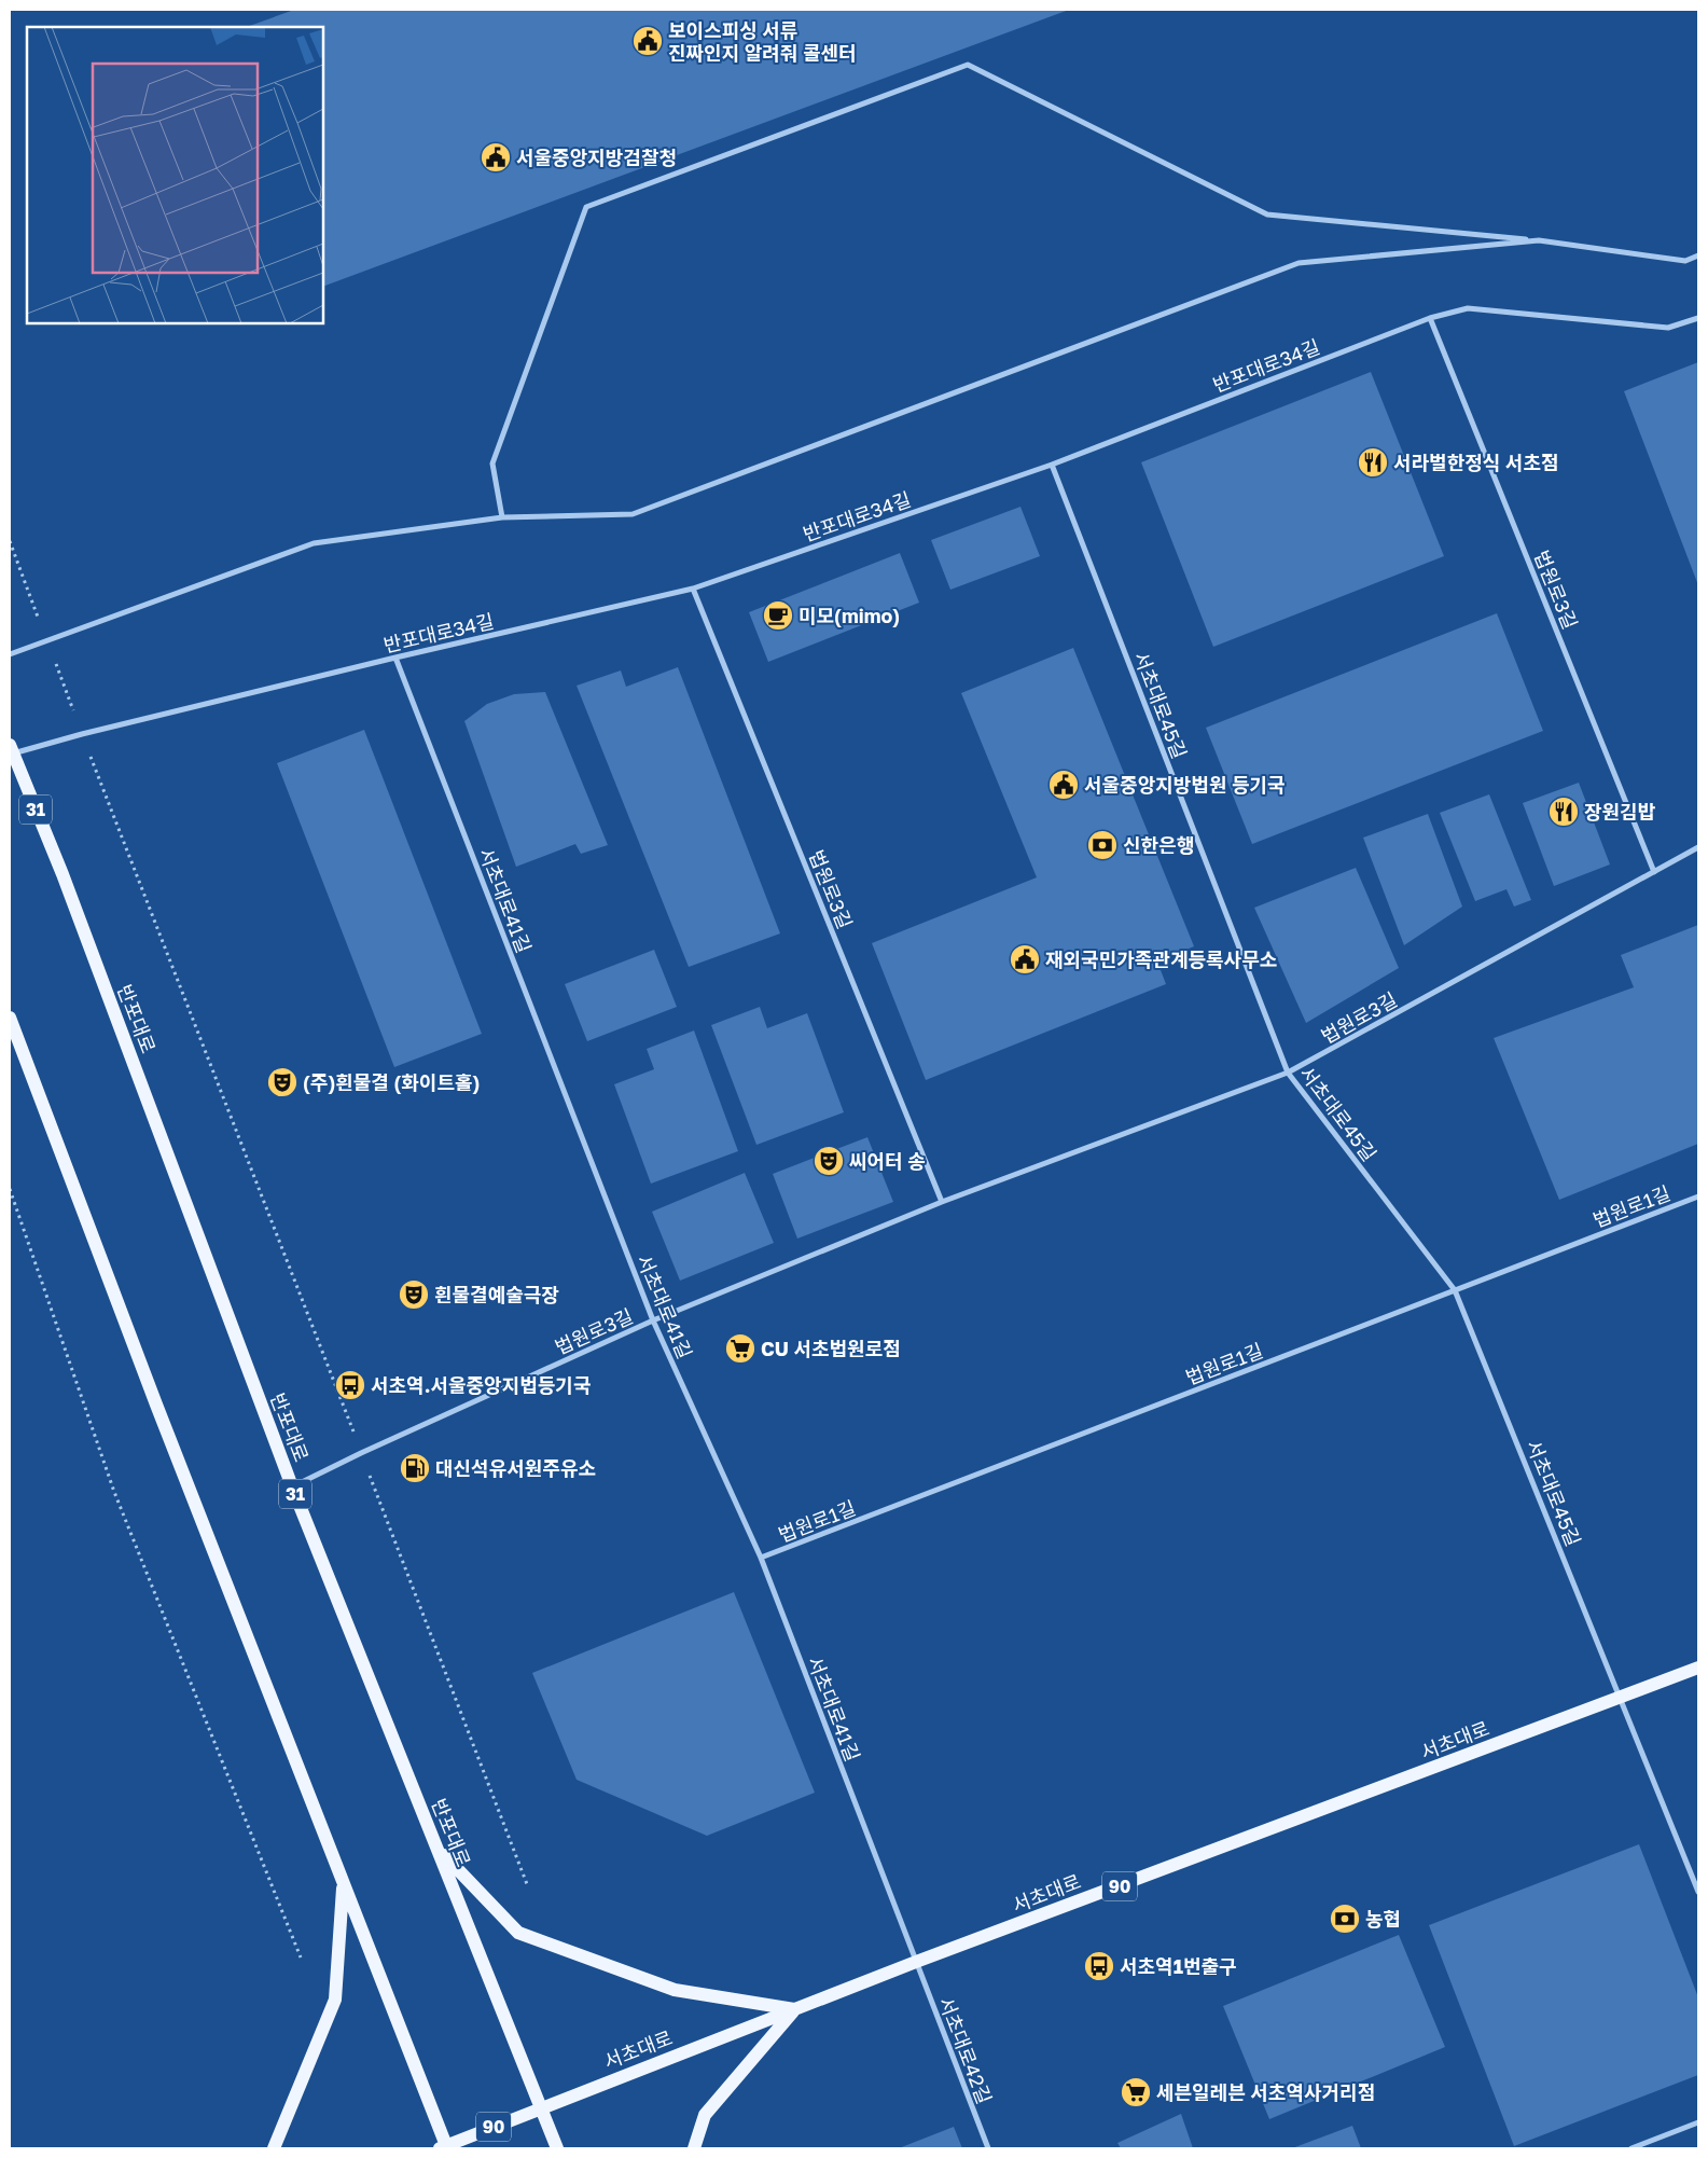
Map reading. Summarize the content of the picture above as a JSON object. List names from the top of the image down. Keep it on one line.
{"streets":{"main road":["31","반포대로","서초대로","90"],"street":["반포대로34길","법원로3길","서초대로45길","서초대로41길","법원로1길","서초대로42길"]},"crossings":[["반포대로34길","법원로3길"],["반포대로34길","서초대로45길"],["반포대로34길","서초대로41길"],["반포대로34길","반포대로"],["법원로3길","서초대로45길"],["법원로3길","서초대로41길"],["법원로3길","반포대로"],["서초대로45길","법원로1길"],["서초대로45길","서초대로"],["서초대로41길","법원로1길"],["서초대로41길","서초대로"],["서초대로41길","서초대로42길"],["반포대로","서초대로"],["서초대로","서초대로42길"]],"places":{"public building":["보이스피싱 서류 진짜인지 알려줘 콜센터","서울중앙지방검찰청","서울중앙지방법원 등기국","재외국민가족관계등록사무소"],"restaurant":["서라벌한정식 서초점","장원김밥"],"cafe":["미모(mimo)"],"bank":["신한은행","농협"],"theatre":["(주)흰물결 (화이트홀)","씨어터 송","흰물결예술극장"],"supermarket":["CU 서초법원로점","세븐일레븐 서초역사거리점"],"bus stop":["서초역.서울중앙지법등기국","서초역1번출구"],"fuel station":["대신석유서원주유소"]}}
